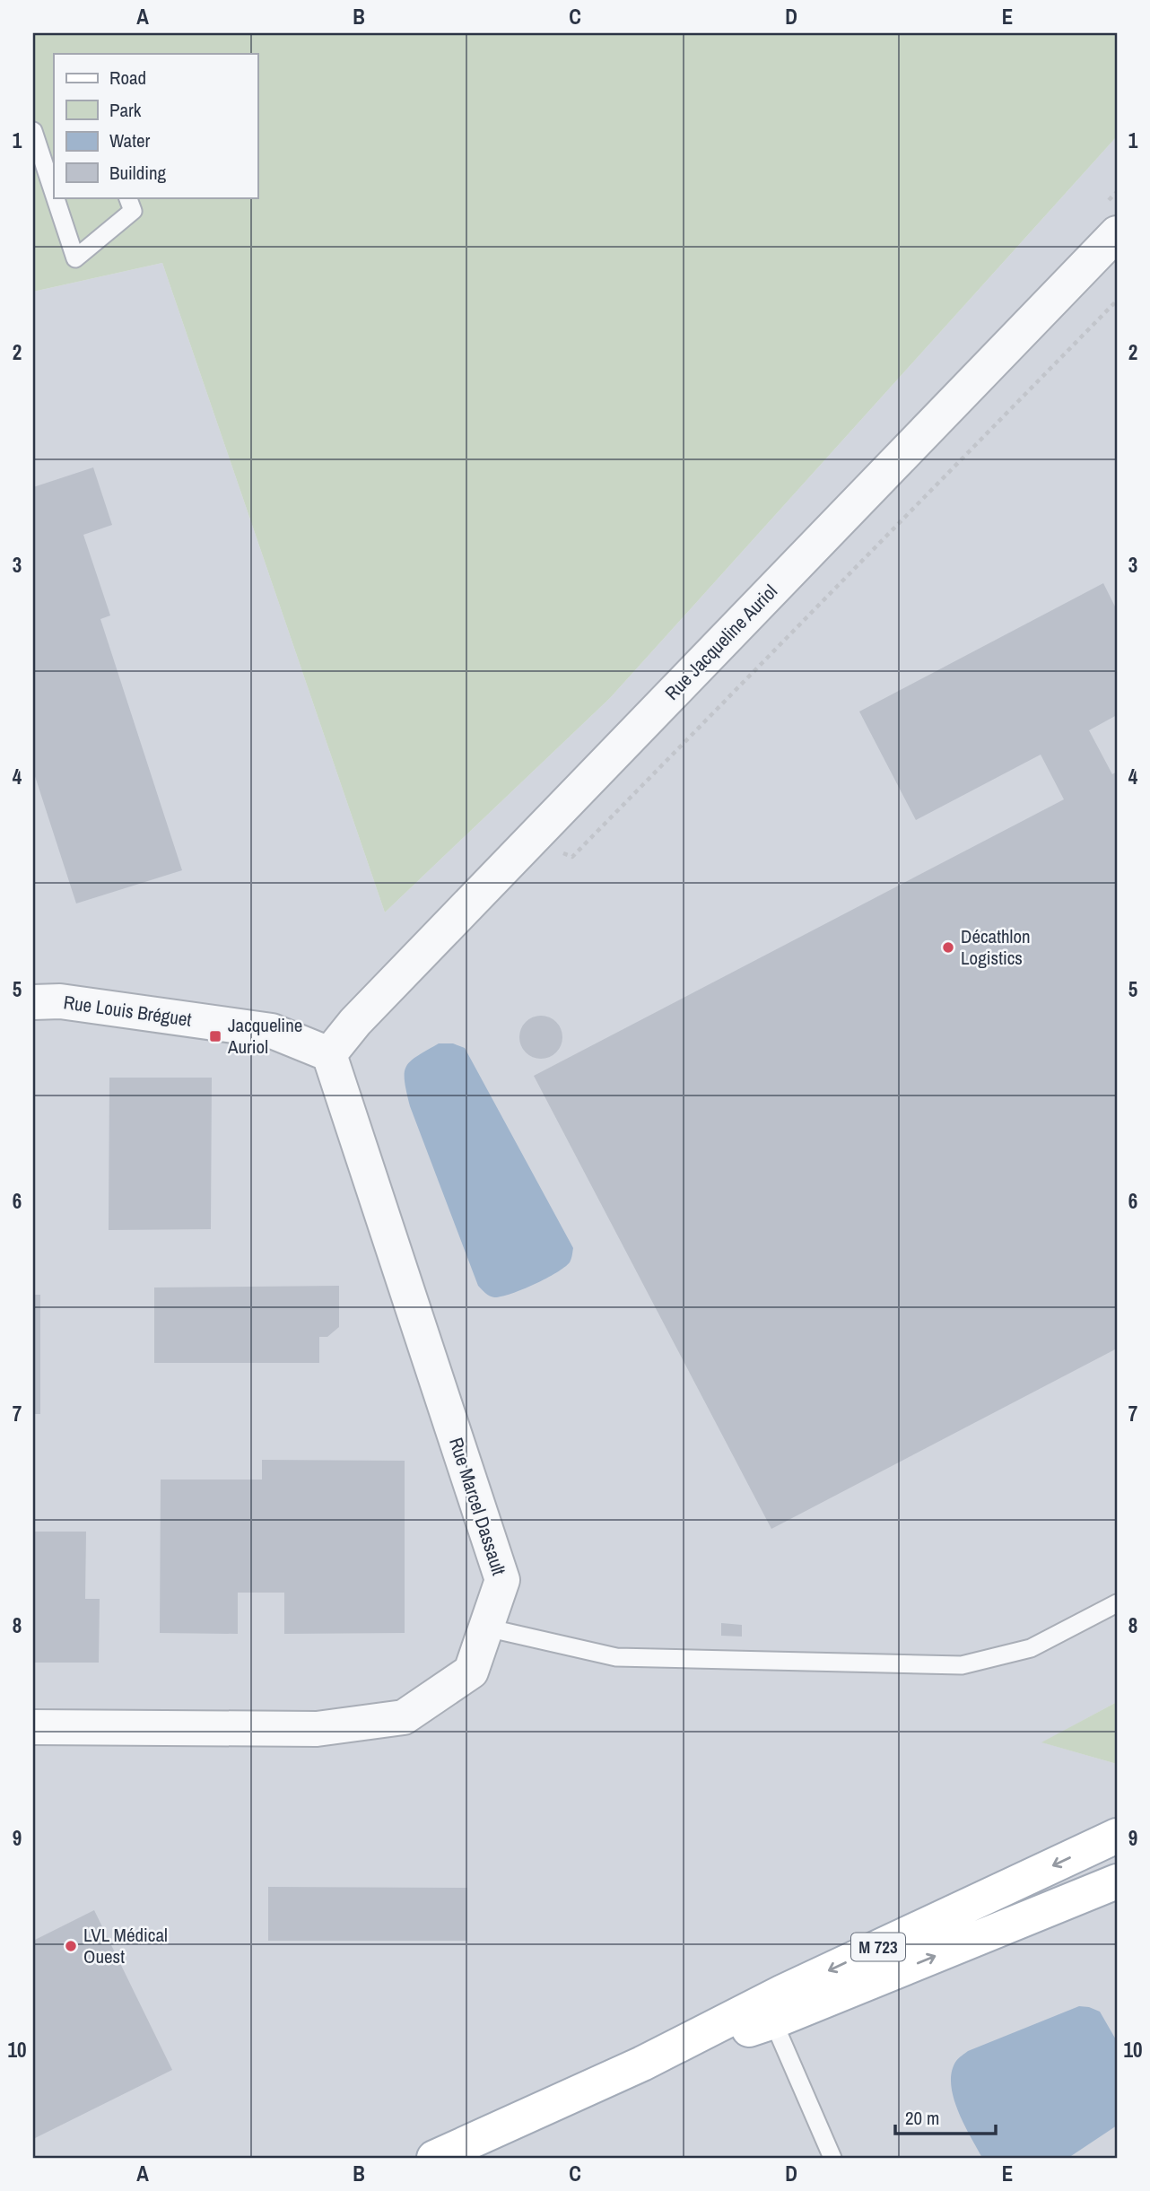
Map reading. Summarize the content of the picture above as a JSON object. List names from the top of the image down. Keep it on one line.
{"streets":{"main road":["M 723"],"street":["Rue Jacqueline Auriol","Rue Louis Bréguet","Rue Marcel Dassault"]},"crossings":[["Rue Jacqueline Auriol","Rue Louis Bréguet"],["Rue Jacqueline Auriol","Rue Marcel Dassault"],["Rue Louis Bréguet","Rue Marcel Dassault"]],"places":{"other":["Décathlon Logistics","LVL Médical Ouest"],"transit":["Jacqueline Auriol"]},"legend":["Road","Park","Water","Building"],"scale_bar":"20 m","grid":{"columns":["A","B","C","D","E"],"rows":["1","2","3","4","5","6","7","8","9","10"]}}
